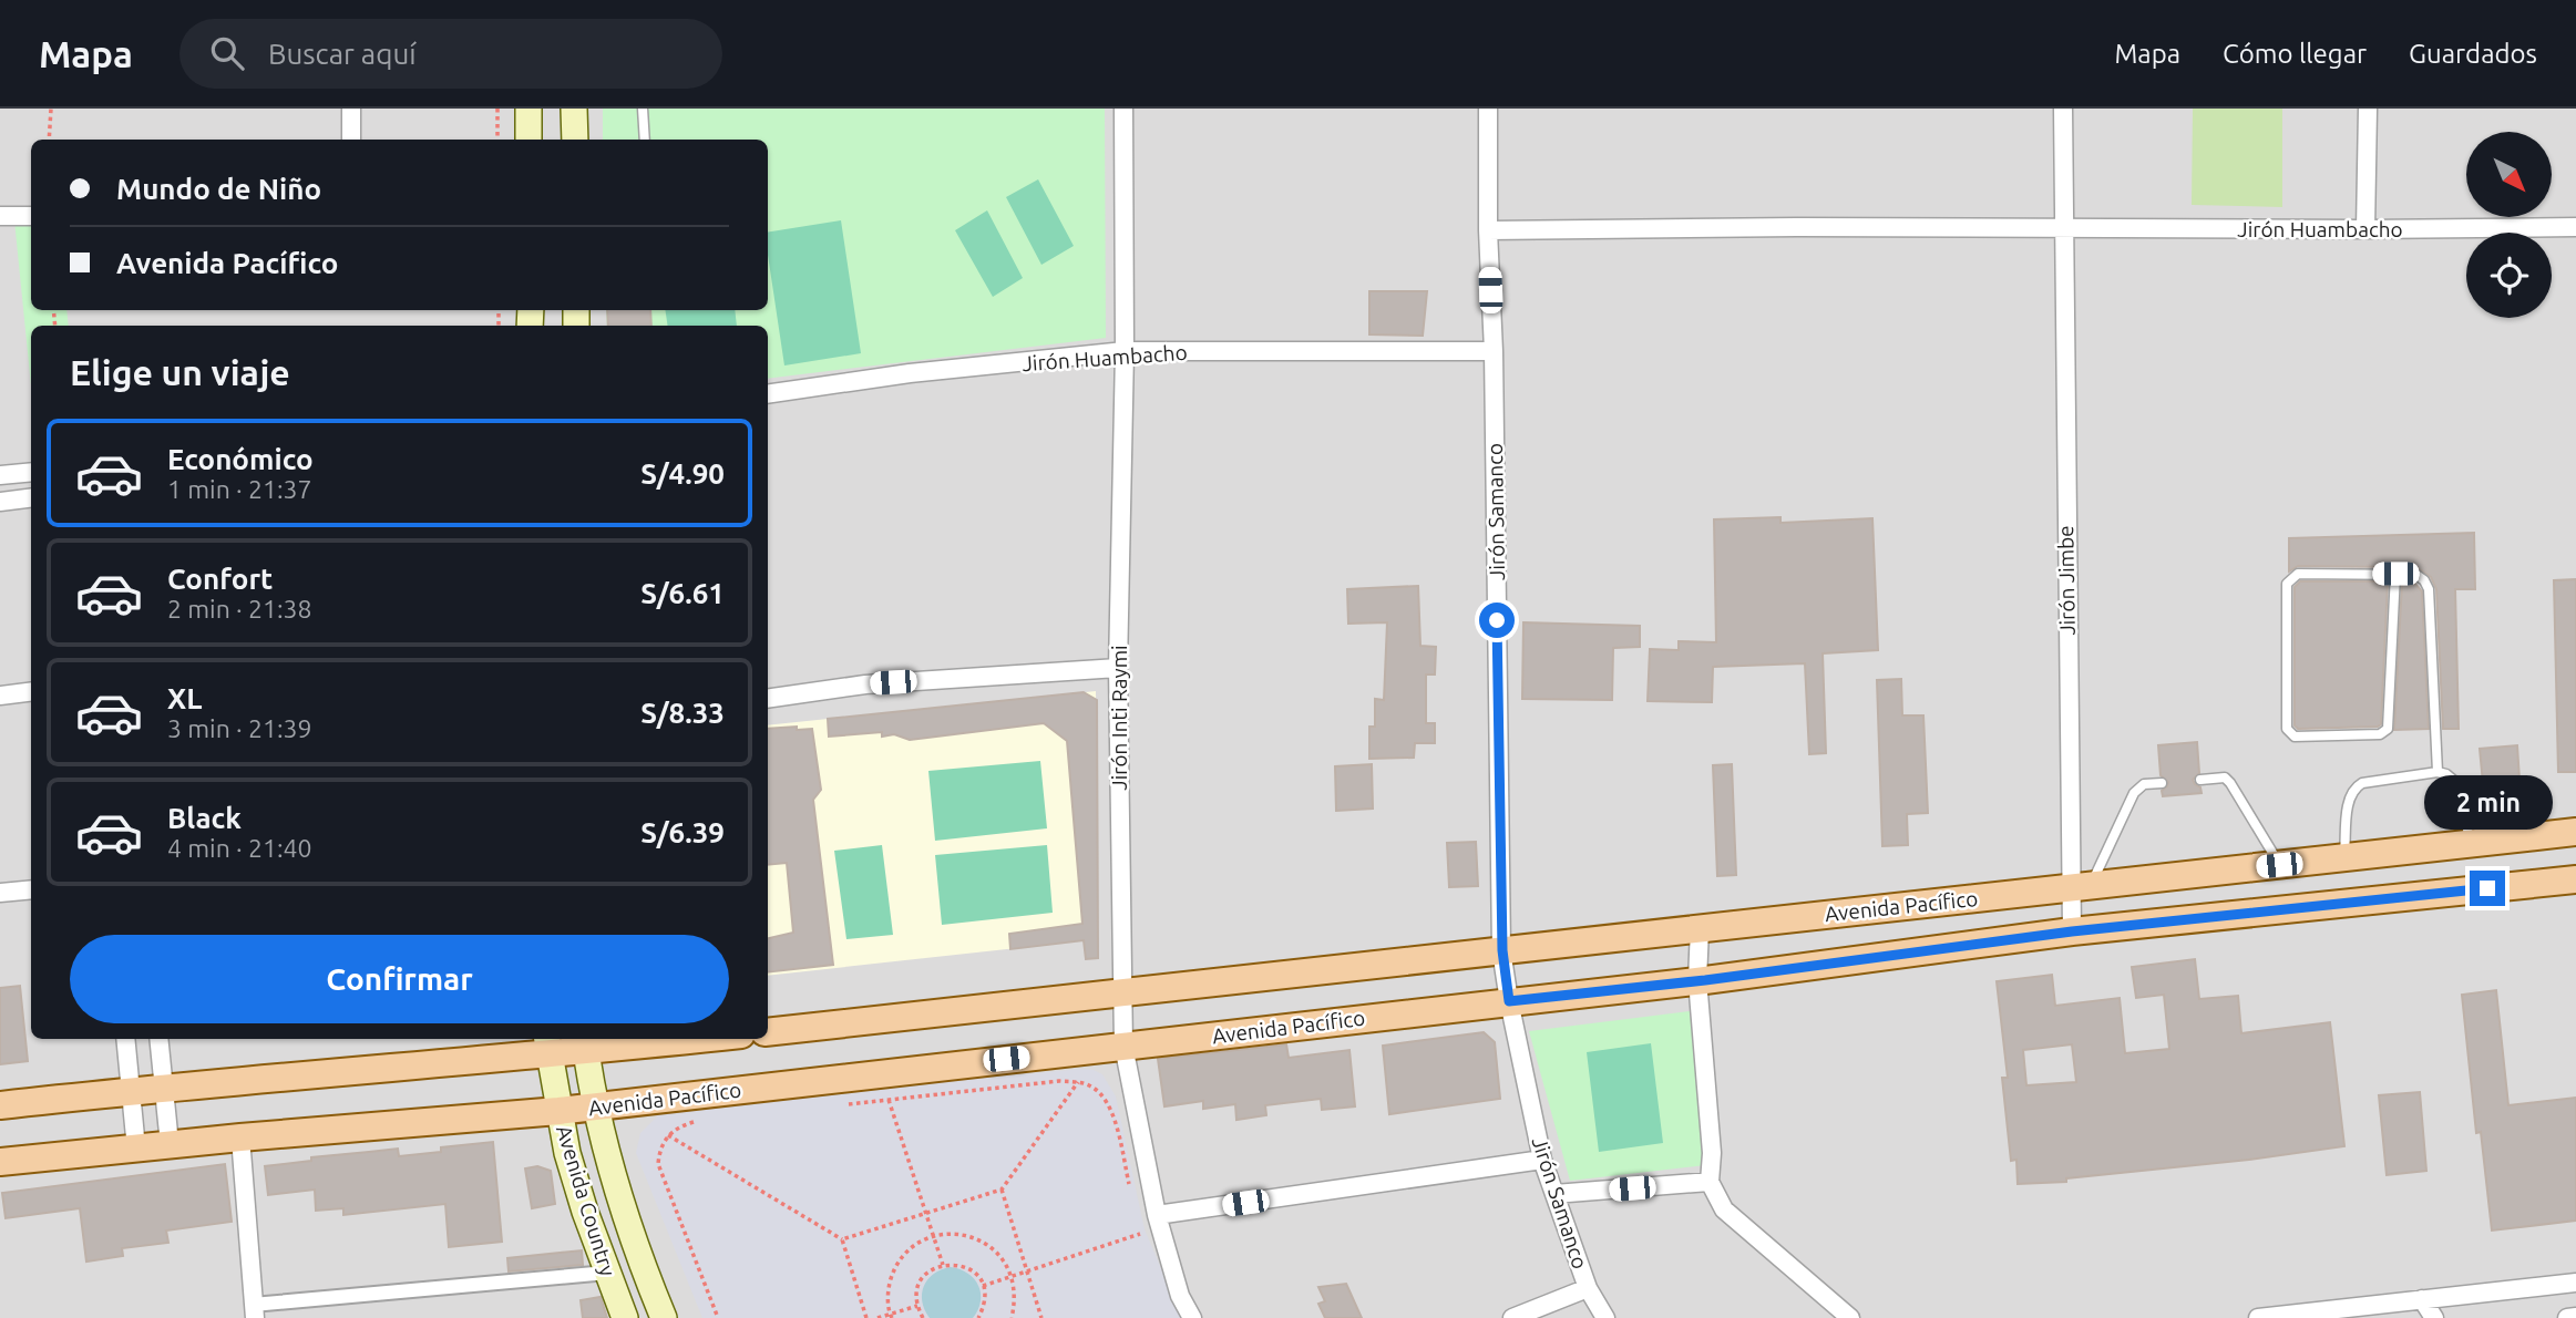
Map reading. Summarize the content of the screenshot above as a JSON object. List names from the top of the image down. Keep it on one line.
{"streets":{"main road":["Avenida Pacífico","Avenida Country"],"street":["Jirón Huambacho","Jirón Samanco","Jirón Jimbe","Jirón Inti Raymi"]},"crossings":[["Jirón Huambacho","Jirón Samanco"],["Jirón Huambacho","Jirón Jimbe"],["Jirón Huambacho","Jirón Inti Raymi"],["Jirón Samanco","Avenida Pacífico"],["Jirón Jimbe","Avenida Pacífico"],["Jirón Inti Raymi","Avenida Pacífico"],["Avenida Pacífico","Avenida Country"]],"north":"bottom right","page":{"header":"Mapa","search":"Buscar aquí","nav":["Mapa","Cómo llegar","Guardados"],"banner":["Mundo de Niño","Avenida Pacífico"],"heading":"Elige un viaje","list":[{"name":"Económico","note":"1 min · 21:37","value":"S/4.90"},{"name":"Confort","note":"2 min · 21:38","value":"S/6.61"},{"name":"XL","note":"3 min · 21:39","value":"S/8.33"},{"name":"Black","note":"4 min · 21:40","value":"S/6.39"}],"bubble":"2 min","buttons":"Confirmar"}}
